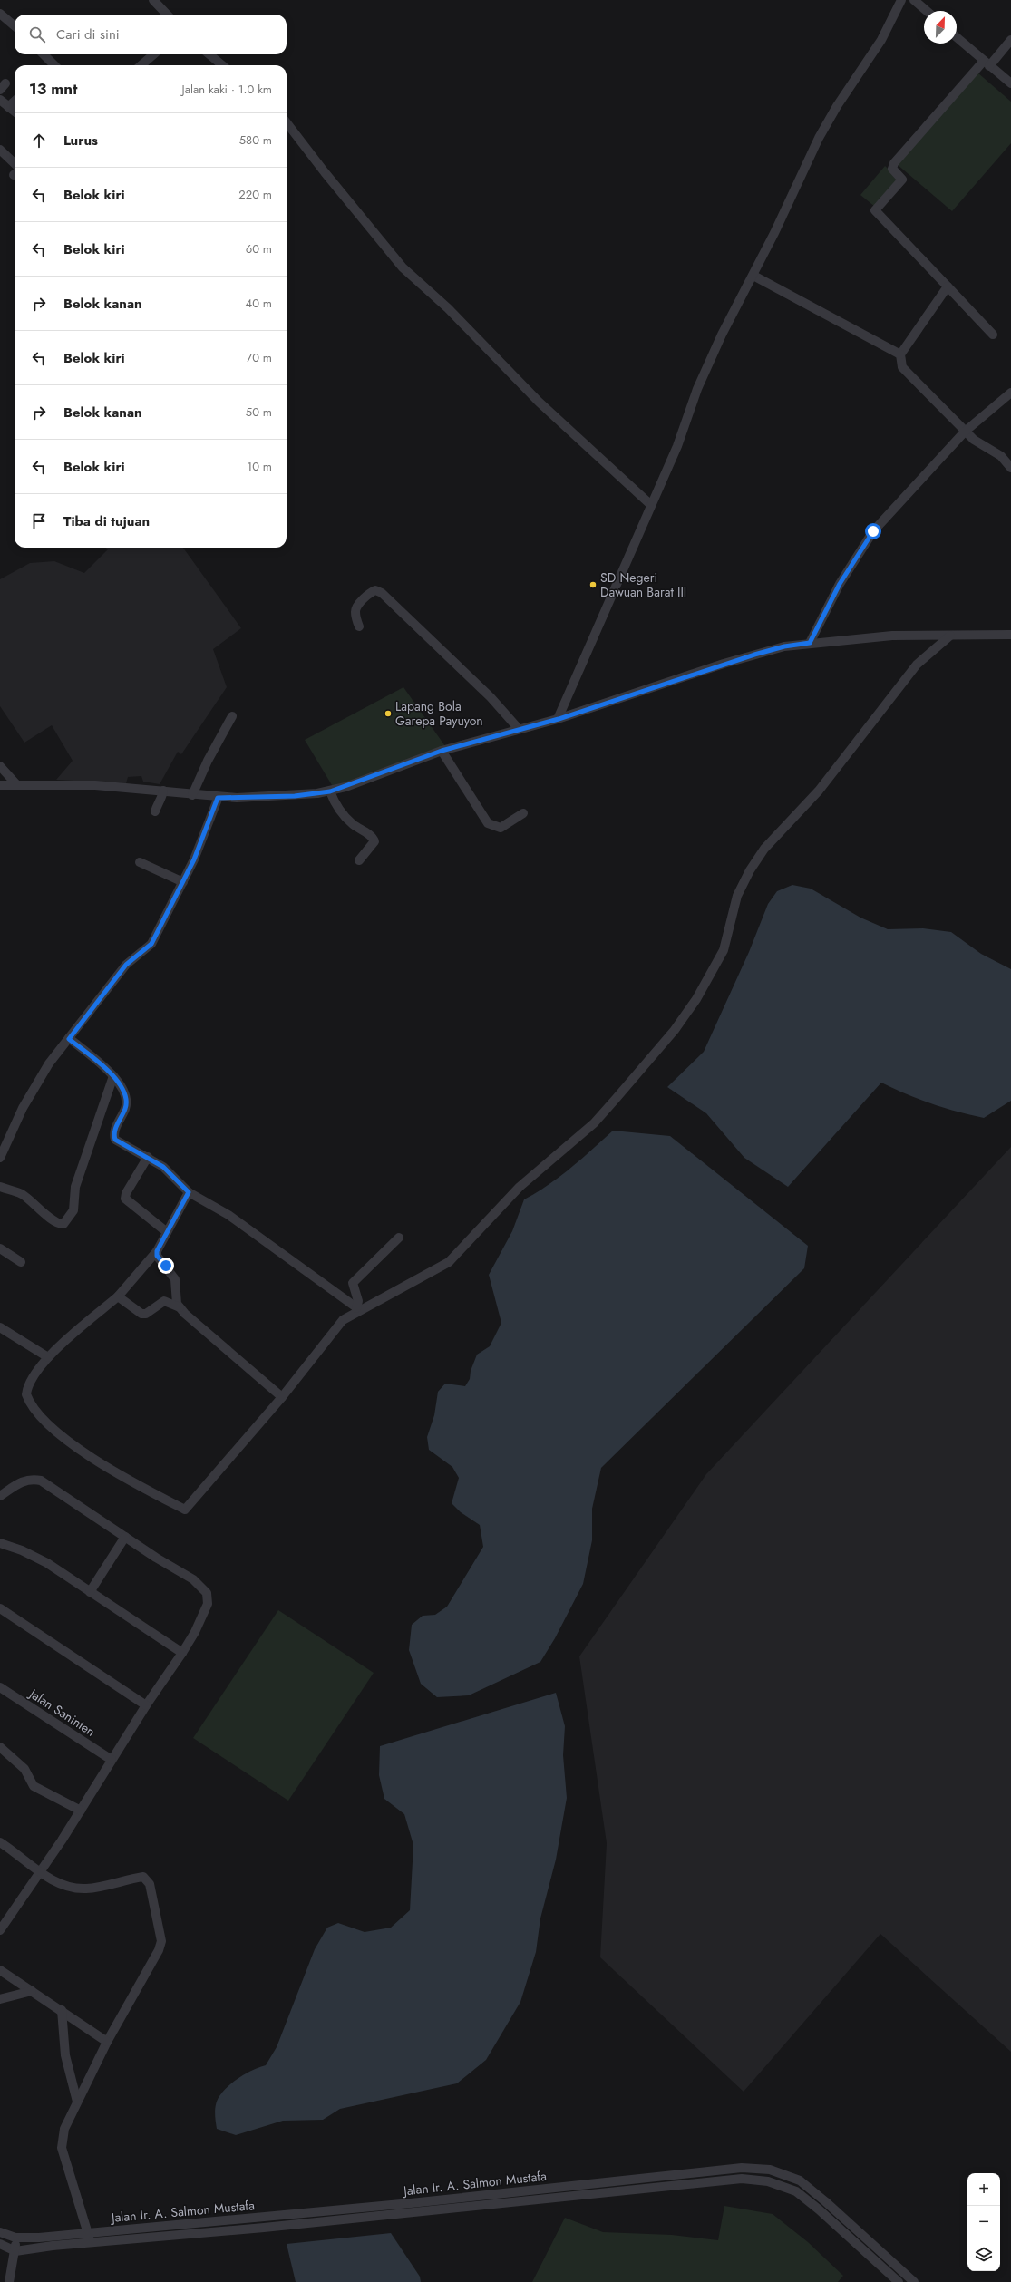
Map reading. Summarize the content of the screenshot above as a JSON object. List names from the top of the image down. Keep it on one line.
{"streets":{"street":["Jalan Saninten","Jalan Ir. A. Salmon Mustafa"]},"places":["SD Negeri Dawuan Barat III","Lapang Bola Garepa Payuyon"],"north":"top right","page":{"search":"Cari di sini","heading":["13 mnt","Jalan kaki · 1.0 km"],"list":[["Lurus","580 m"],["Belok kiri","220 m"],["Belok kiri","60 m"],["Belok kanan","40 m"],["Belok kiri","70 m"],["Belok kanan","50 m"],["Belok kiri","10 m"],"Tiba di tujuan"],"map_buttons":["+","−"]}}
